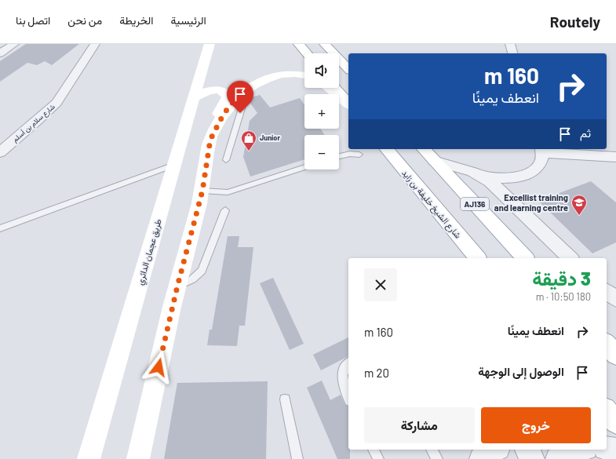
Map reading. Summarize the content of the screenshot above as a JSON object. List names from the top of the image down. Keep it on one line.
{"streets":{"main road":["شارع الشيخ خليفة بن زايد","AJ136","طريق عجمان الدائري"],"street":["شارع سلام بن أسلم"]},"places":{"shop":["Junior"],"school or university":["Excellist training and learning centre"]},"page":{"header":"Routely","nav":["الرئيسية","الخريطة","من نحن","اتصل بنا"],"map_buttons":["+","−"],"turn":["160 m","انعطف يمينًا"],"then":"ثم","heading":["3 دقيقة","180 m · 10:50"],"list":[{"name":"انعطف يمينًا","value":"160 m"},{"name":"الوصول إلى الوجهة","value":"20 m"}],"buttons":["خروج","مشاركة"]}}
